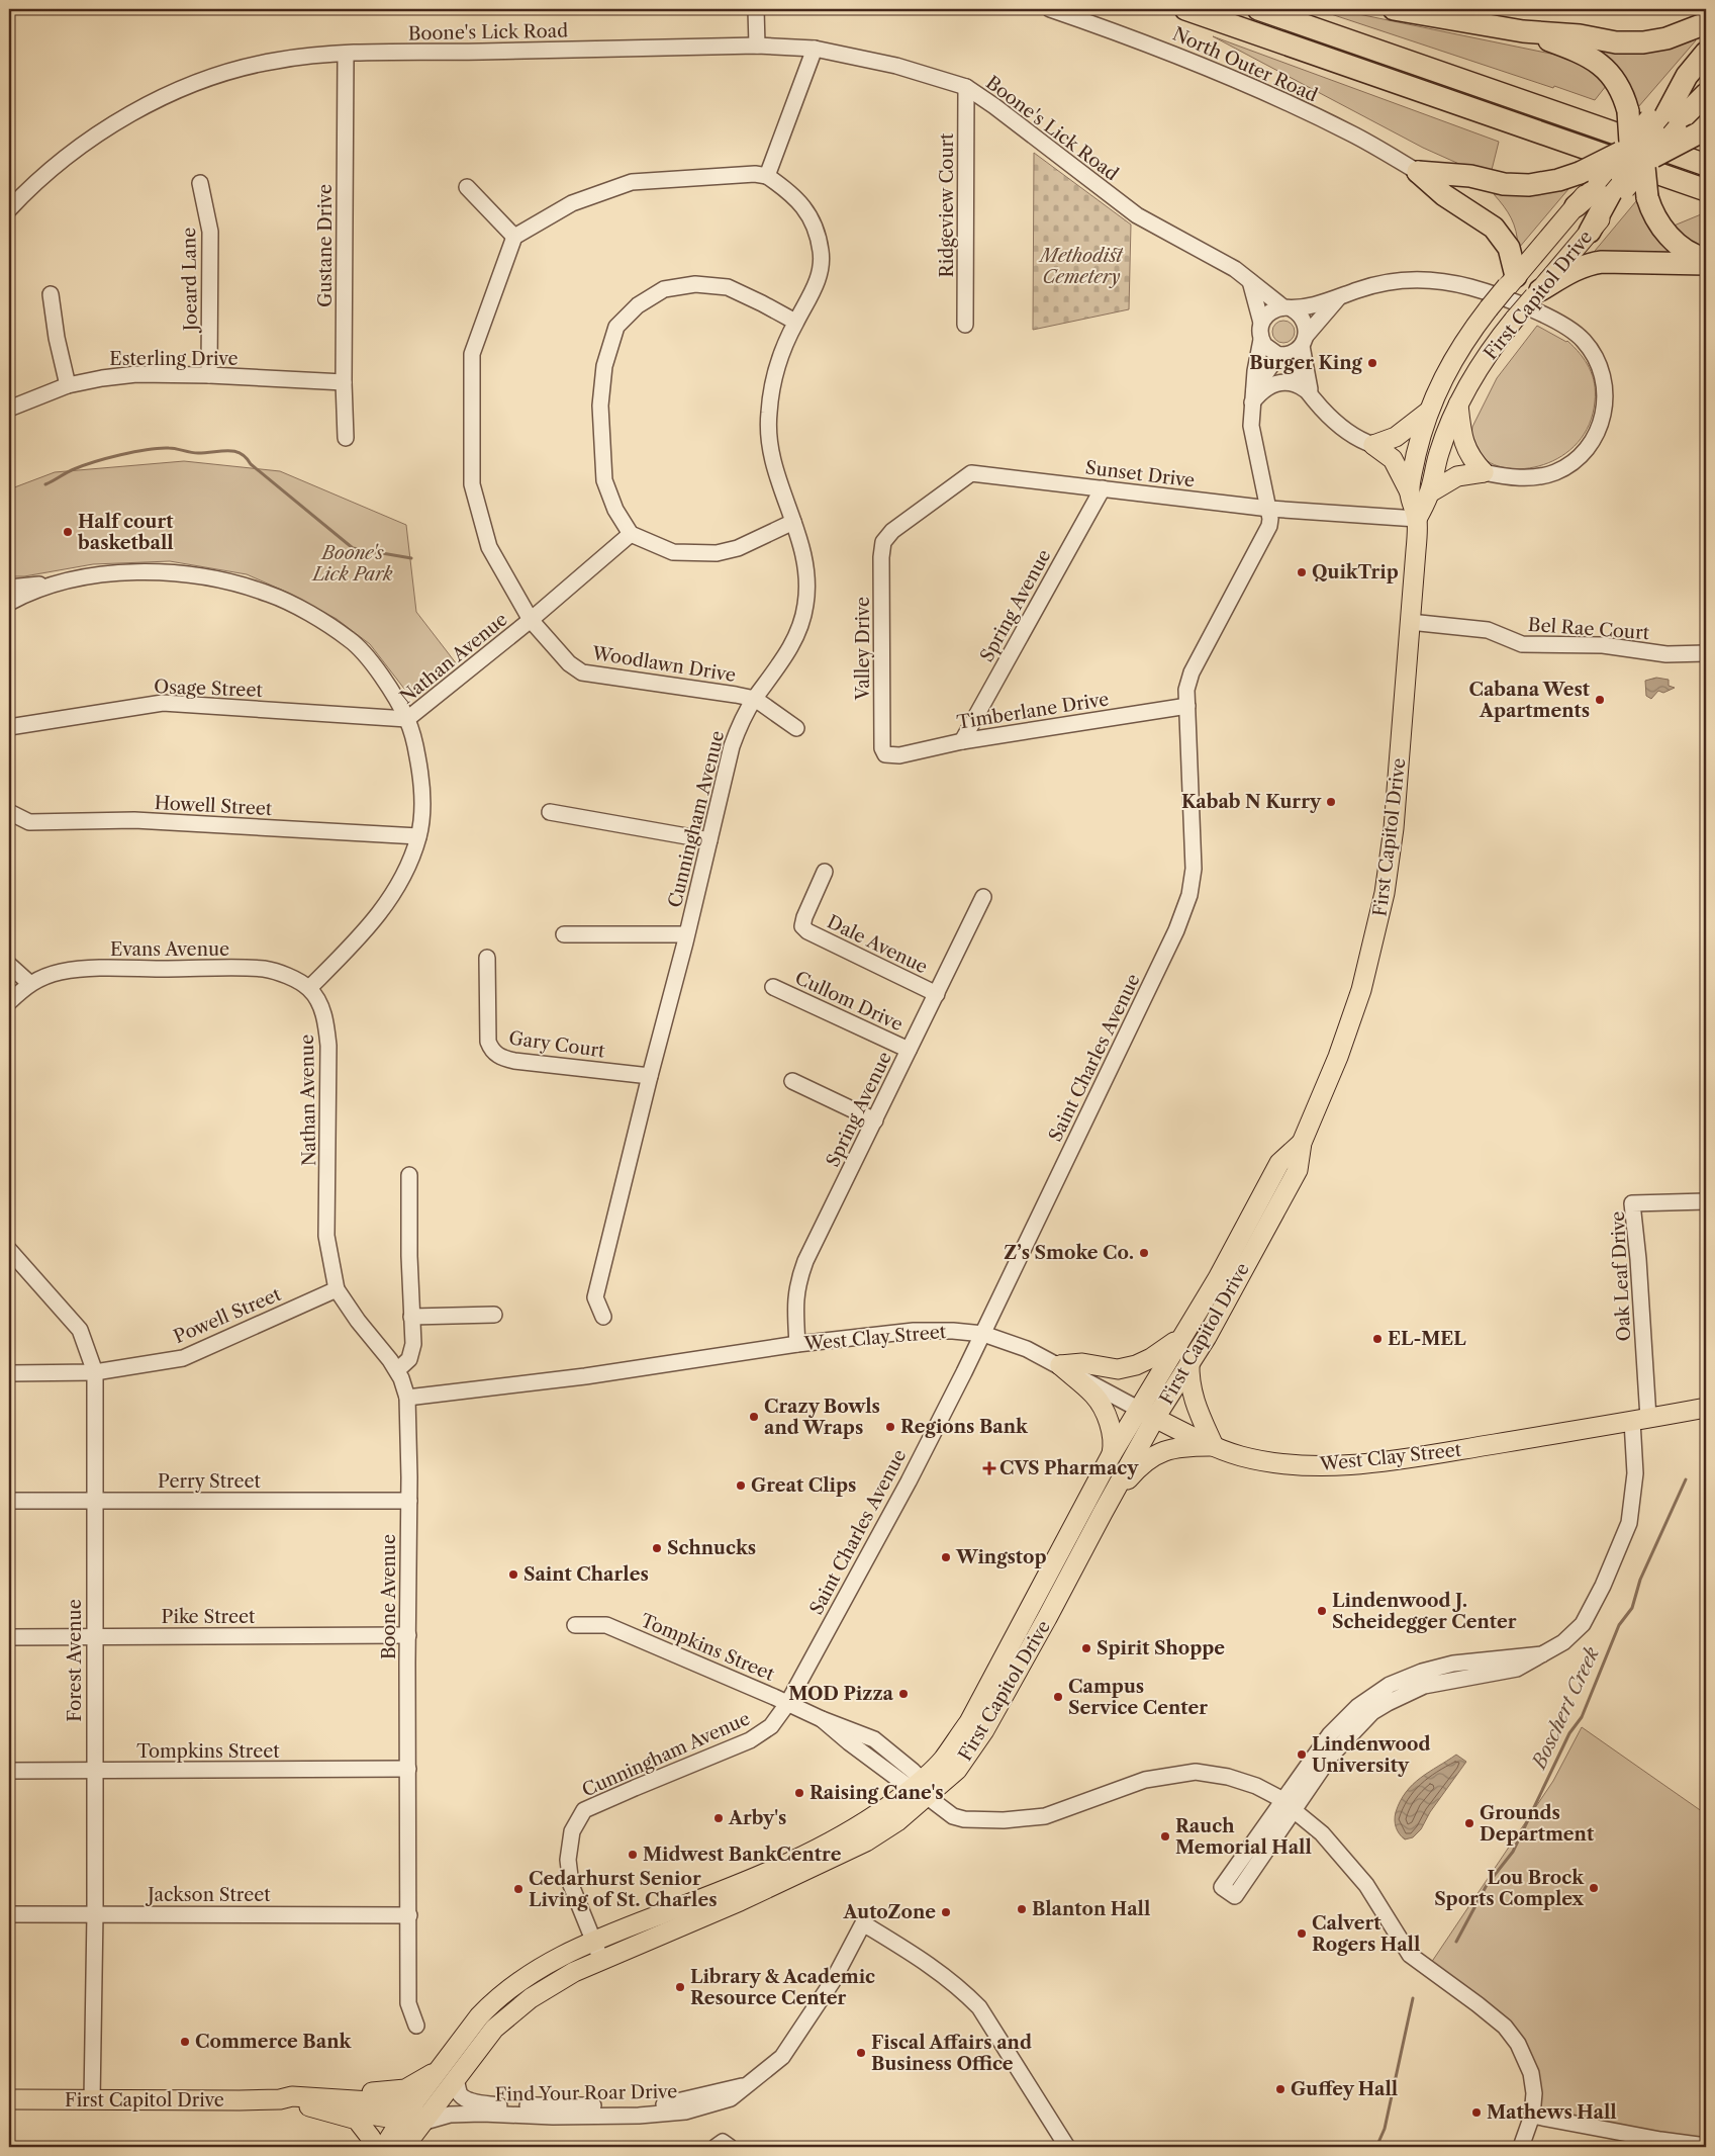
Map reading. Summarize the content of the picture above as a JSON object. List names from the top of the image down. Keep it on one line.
{"streets":{"main road":["First Capitol Drive","West Clay Street"],"street":["Boone's Lick Road","North Outer Road","Ridgeview Court","Gustane Drive","Joeard Lane","Esterling Drive","Sunset Drive","Spring Avenue","Bel Rae Court","Valley Drive","Nathan Avenue","Woodlawn Drive","Osage Street","Timberlane Drive","Howell Street","Cunningham Avenue","Dale Avenue","Evans Avenue","Cullom Drive","Gary Court","Saint Charles Avenue","Oak Leaf Drive","Powell Street","Perry Street","Boone Avenue","Pike Street","Tompkins Street","Forest Avenue","Jackson Street","Find Your Roar Drive"]},"crossings":[["Boone's Lick Road","Ridgeview Court"],["Boone's Lick Road","Gustane Drive"],["Boone's Lick Road","Saint Charles Avenue"],["Gustane Drive","Esterling Drive"],["Joeard Lane","Esterling Drive"],["First Capitol Drive","Sunset Drive"],["First Capitol Drive","Bel Rae Court"],["First Capitol Drive","Cunningham Avenue"],["First Capitol Drive","West Clay Street"],["First Capitol Drive","Tompkins Street"],["First Capitol Drive","Forest Avenue"],["First Capitol Drive","Find Your Roar Drive"],["Sunset Drive","Spring Avenue"],["Sunset Drive","Valley Drive"],["Sunset Drive","Saint Charles Avenue"],["Spring Avenue","Timberlane Drive"],["Spring Avenue","Dale Avenue"],["Spring Avenue","Cullom Drive"],["Spring Avenue","West Clay Street"],["Valley Drive","Timberlane Drive"],["Nathan Avenue","Woodlawn Drive"],["Nathan Avenue","Osage Street"],["Nathan Avenue","Howell Street"],["Nathan Avenue","Evans Avenue"],["Nathan Avenue","Powell Street"],["Nathan Avenue","Boone Avenue"],["Woodlawn Drive","Cunningham Avenue"],["Timberlane Drive","Saint Charles Avenue"],["Cunningham Avenue","Gary Court"],["Cunningham Avenue","Saint Charles Avenue"],["Cunningham Avenue","Tompkins Street"],["Saint Charles Avenue","West Clay Street"],["Saint Charles Avenue","Tompkins Street"],["Oak Leaf Drive","West Clay Street"],["Powell Street","Forest Avenue"],["West Clay Street","Boone Avenue"],["Perry Street","Boone Avenue"],["Perry Street","Forest Avenue"],["Boone Avenue","Pike Street"],["Boone Avenue","Tompkins Street"],["Boone Avenue","Jackson Street"],["Pike Street","Forest Avenue"],["Tompkins Street","Forest Avenue"],["Forest Avenue","Jackson Street"]],"water":["Boschert Creek"],"parks":["Methodist Cemetery","Boone's Lick Park"],"places":{"other":["Burger King","Half court basketball","QuikTrip","Cabana West Apartments","Kabab N Kurry","Z’s Smoke Co.","EL-MEL","Crazy Bowls and Wraps","Regions Bank","Great Clips","Schnucks","Wingstop","Saint Charles","Lindenwood J. Scheidegger Center","Spirit Shoppe","MOD Pizza","Campus Service Center","Lindenwood University","Raising Cane's","Arby's","Grounds Department","Rauch Memorial Hall","Midwest BankCentre","Lou Brock Sports Complex","Cedarhurst Senior Living of St. Charles","Blanton Hall","AutoZone","Calvert Rogers Hall","Library & Academic Resource Center","Commerce Bank","Fiscal Affairs and Business Office","Guffey Hall","Mathews Hall"],"health":["CVS Pharmacy"]}}
